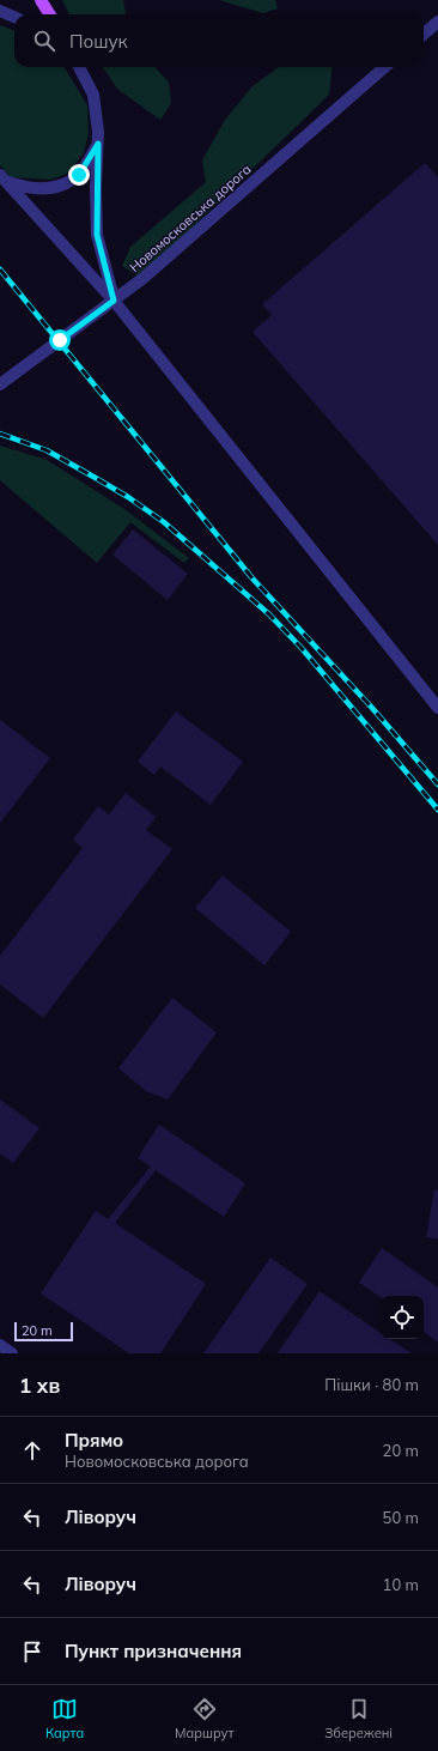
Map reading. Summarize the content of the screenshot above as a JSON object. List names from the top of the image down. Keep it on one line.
{"streets":{"street":["Новомосковська дорога"]},"scale_bar":"20 m","page":{"search":"Пошук","scale":"20 m","heading":["1 хв","Пішки · 80 m"],"list":[["Прямо","Новомосковська дорога","20 m"],["Ліворуч","50 m"],["Ліворуч","10 m"],"Пункт призначення"],"nav":["Карта","Маршрут","Збережені"]}}
